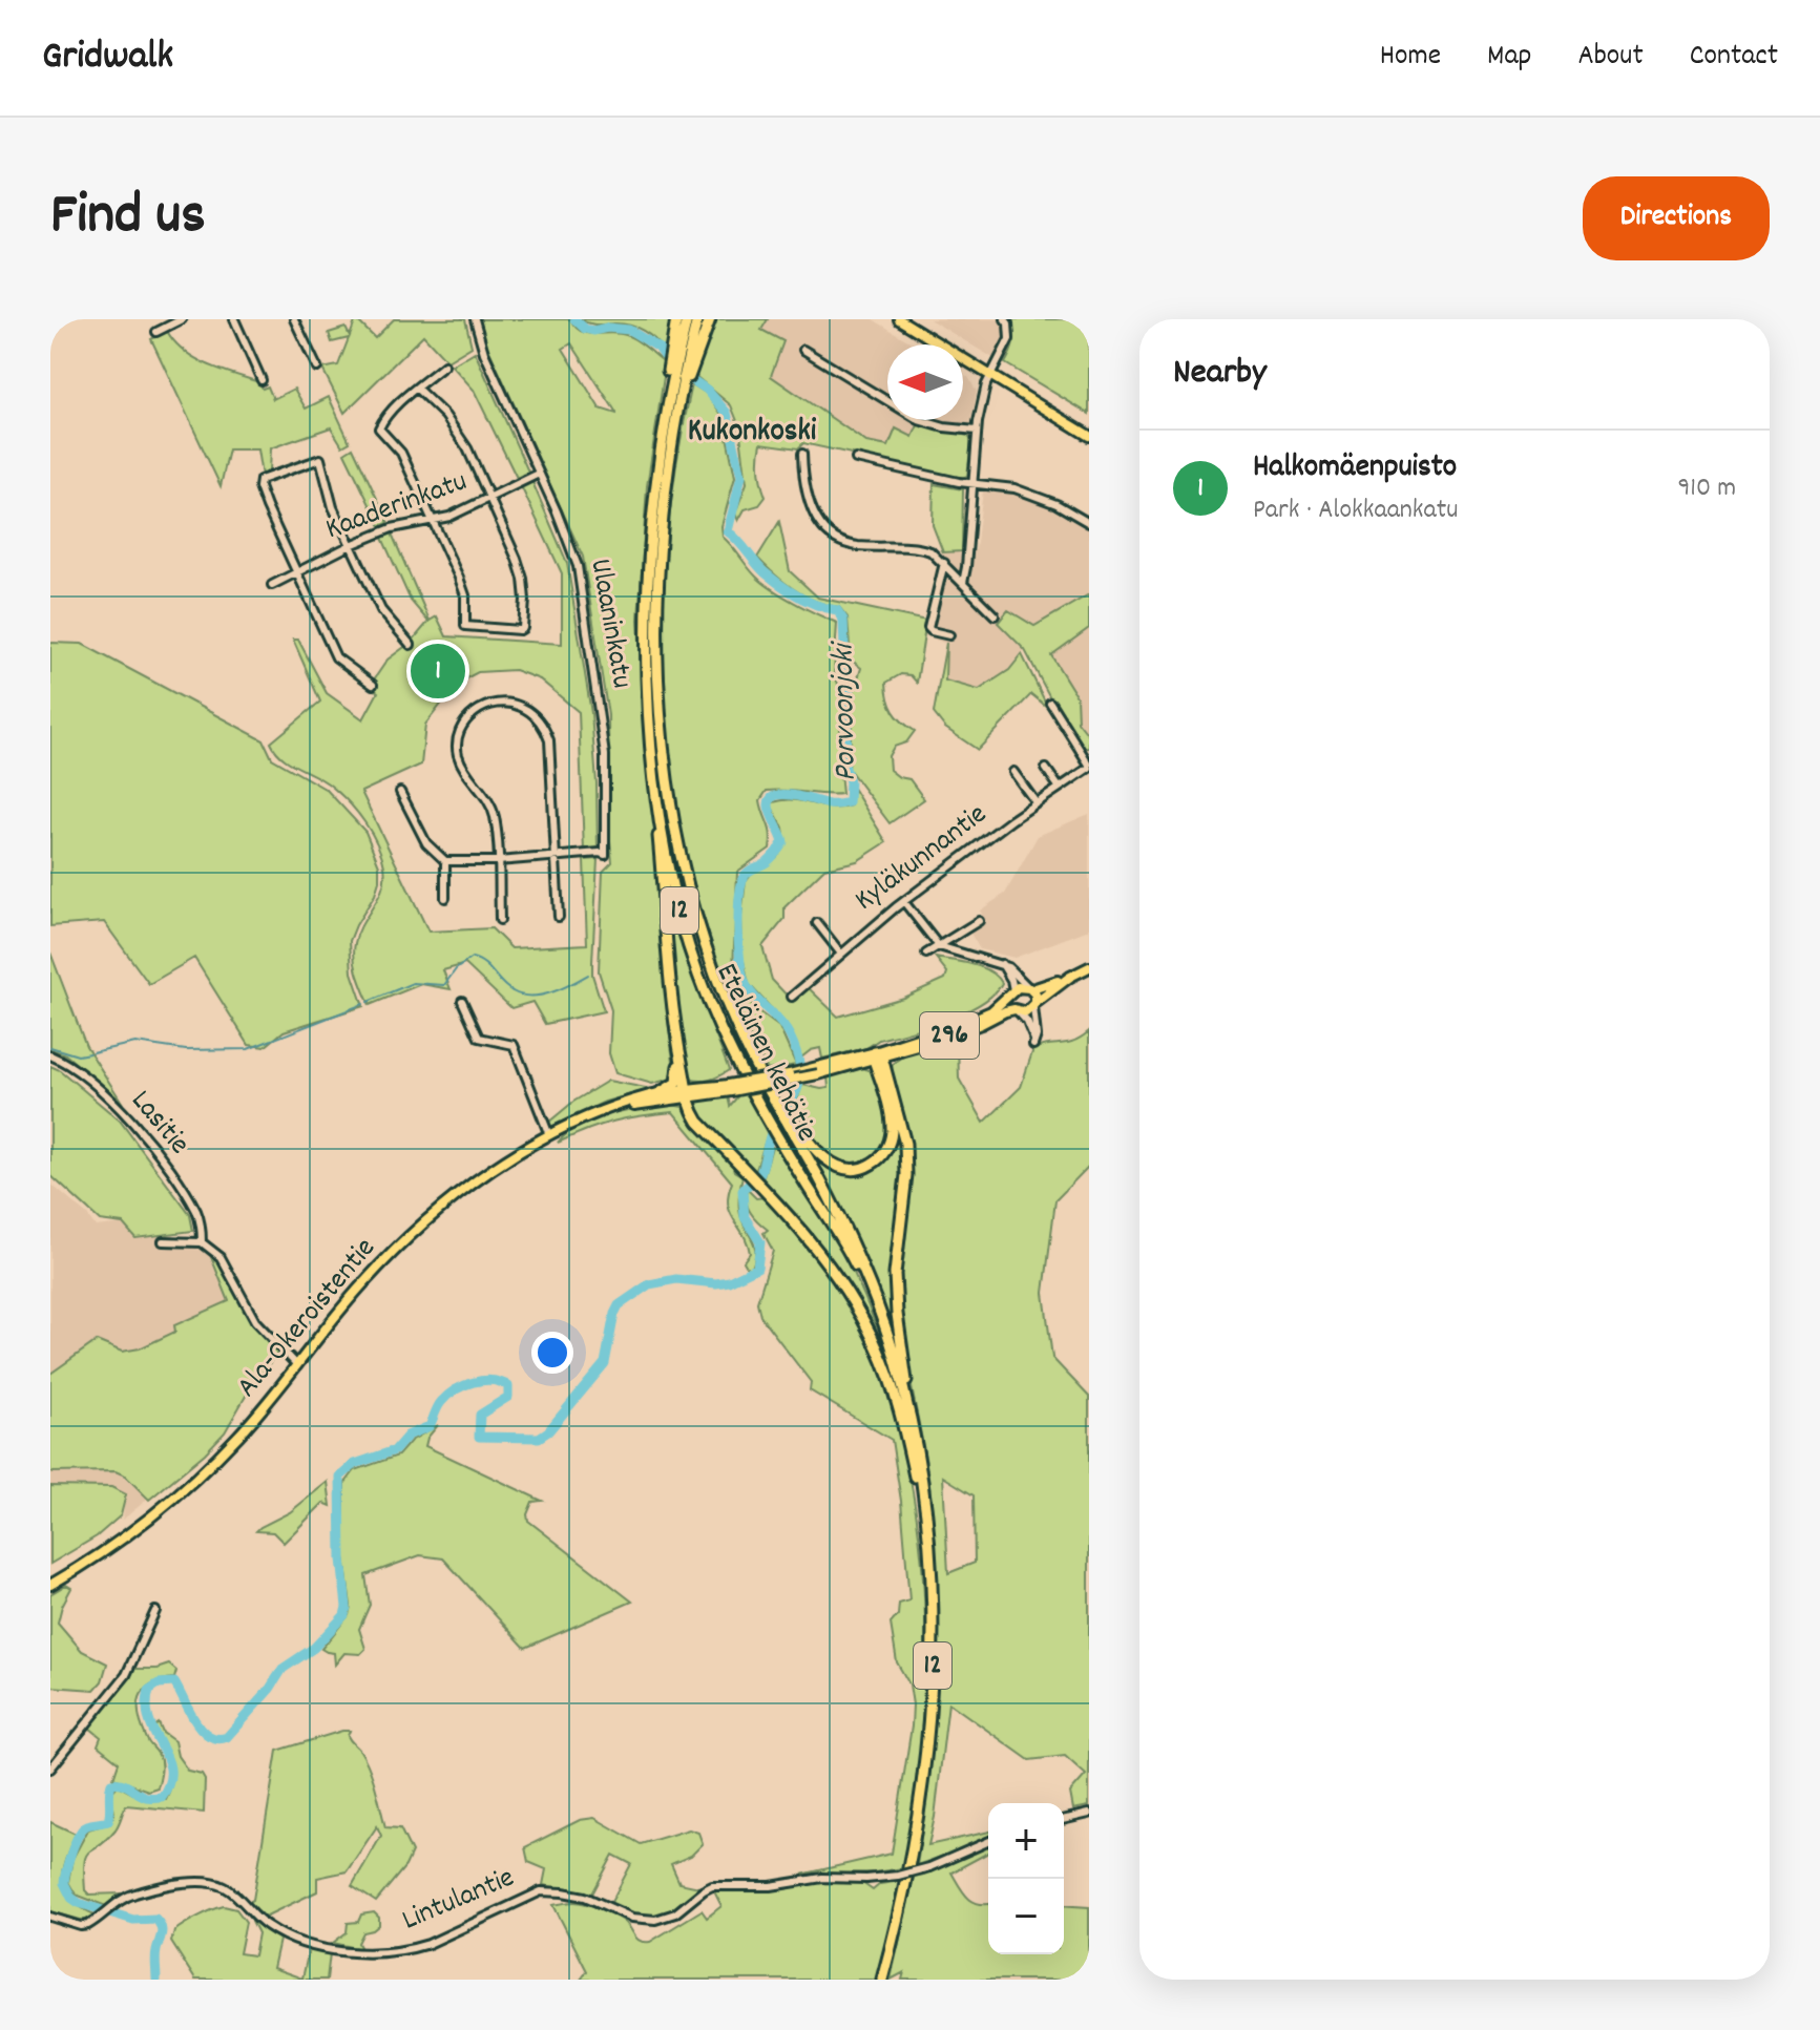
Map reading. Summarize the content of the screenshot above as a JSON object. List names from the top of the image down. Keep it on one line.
{"streets":{"highway":["12","Eteläinen kehätie"],"main road":["296","Ala-Okeroistentie"],"street":["Kaaderinkatu","Ulaaninkatu","Kyläkunnantie","Lasitie","Lintulantie"]},"crossings":[["Kaaderinkatu","Ulaaninkatu"]],"districts":["Kukonkoski"],"water":["Porvoonjoki"],"north":"left","page":{"header":"Gridwalk","nav":["Home","Map","About","Contact"],"title":"Find us","buttons":"Directions","heading":"Nearby","list":[{"mark":"1","name":"Halkomäenpuisto","note":"Park · Alokkaankatu","value":"910 m"}],"pins":"1","map_buttons":["+","−"]}}
